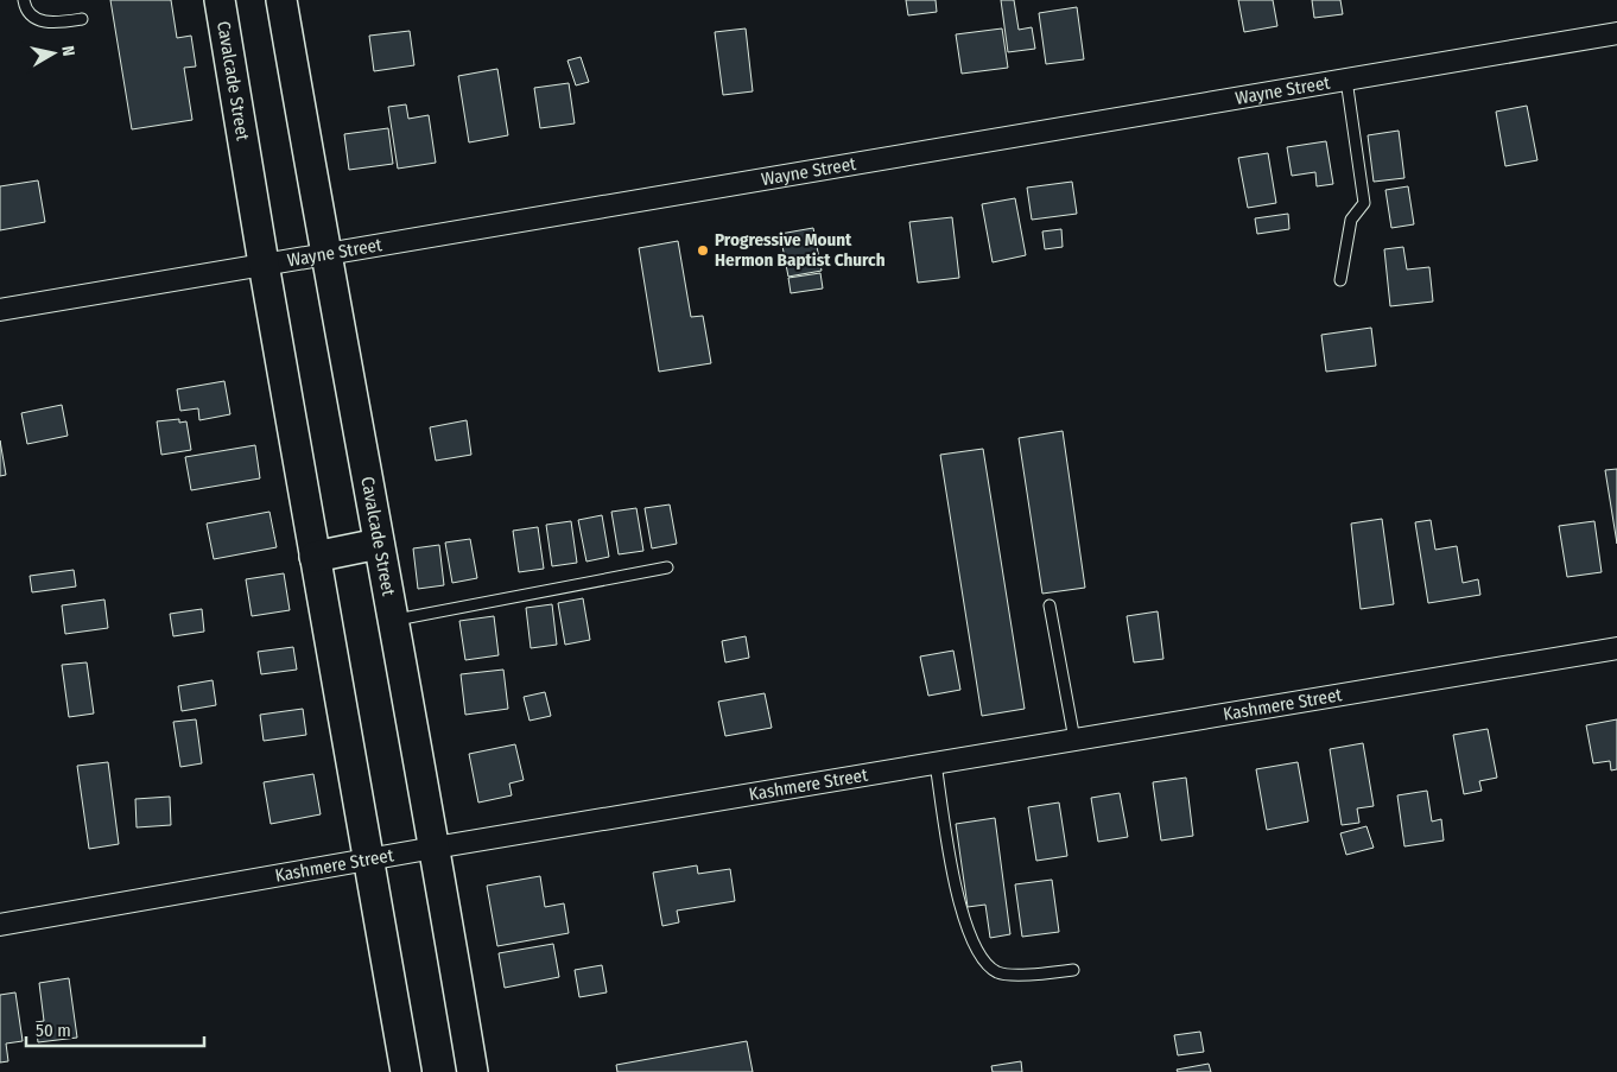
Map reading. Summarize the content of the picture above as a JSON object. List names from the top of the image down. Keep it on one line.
{"streets":{"main road":["Cavalcade Street"],"street":["Wayne Street","Kashmere Street"]},"crossings":[["Cavalcade Street","Wayne Street"],["Cavalcade Street","Kashmere Street"]],"places":["Progressive Mount Hermon Baptist Church"],"scale_bar":"50 m","north":"right"}
